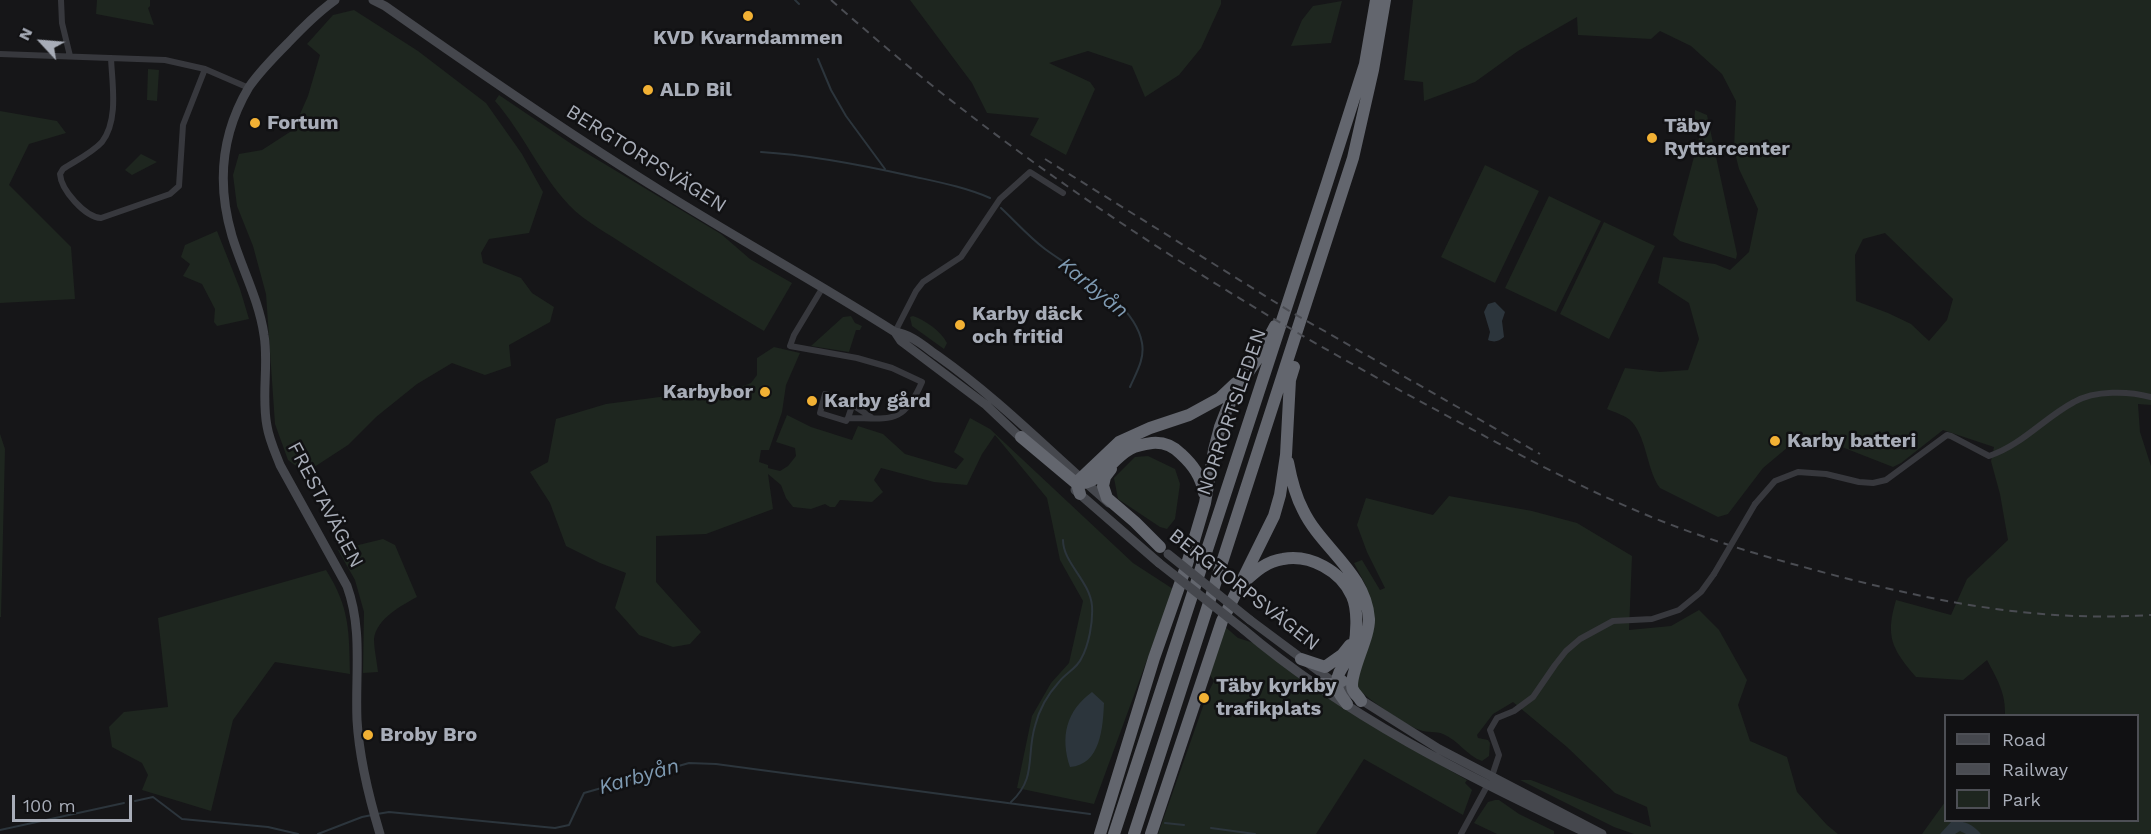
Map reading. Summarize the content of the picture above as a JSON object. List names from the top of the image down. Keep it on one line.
{"streets":{"highway":["NORRORTSLEDEN"],"main road":["BERGTORPSVÄGEN","FRESTAVÄGEN"]},"water":["Karbyån"],"places":["KVD Kvarndammen","ALD Bil","Fortum","Täby Ryttarcenter","Karby däck och fritid","Karbybor","Karby gård","Karby batteri","Täby kyrkby trafikplats","Broby Bro"],"legend":["Road","Railway","Park"],"scale_bar":"100 m","north":"top left"}
